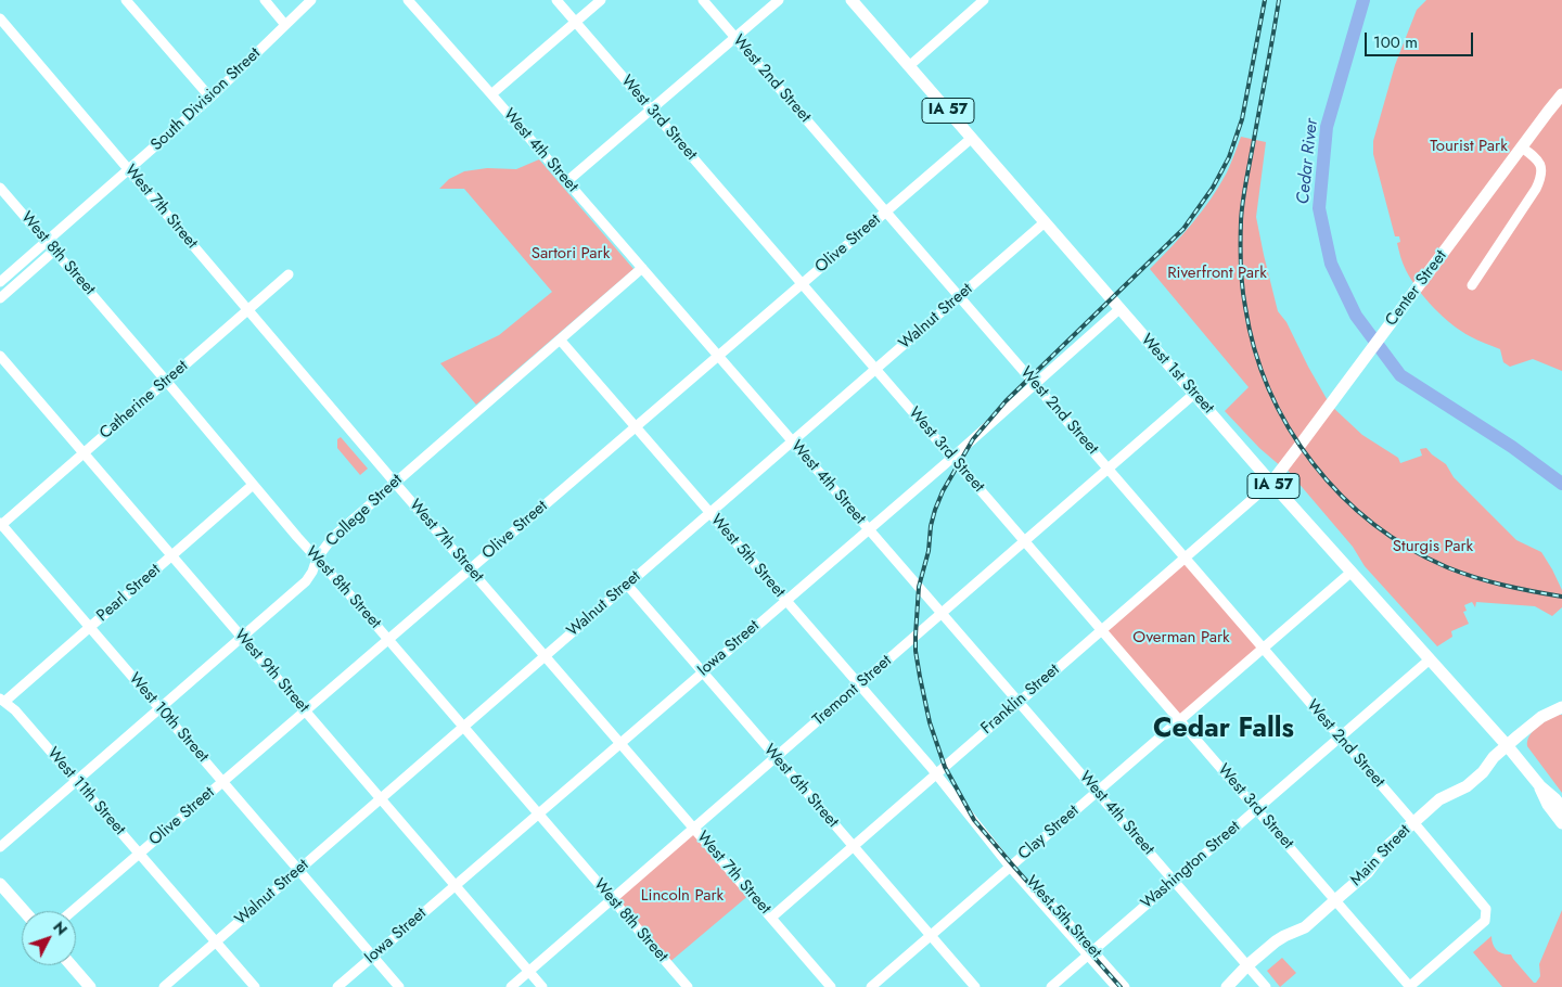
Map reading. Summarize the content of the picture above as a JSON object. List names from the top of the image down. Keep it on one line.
{"streets":{"main road":["IA 57","Center Street","West 1st Street","Main Street"],"street":["West 2nd Street","South Division Street","West 3rd Street","West 4th Street","West 7th Street","Olive Street","West 8th Street","Walnut Street","Catherine Street","College Street","West 5th Street","Pearl Street","Iowa Street","West 9th Street","Tremont Street","Franklin Street","West 10th Street","West 6th Street","West 11th Street","Clay Street","Washington Street"]},"crossings":[["West 2nd Street","West 3rd Street"],["West 2nd Street","Olive Street"],["West 2nd Street","Walnut Street"],["West 2nd Street","Iowa Street"],["West 2nd Street","Tremont Street"],["West 2nd Street","Franklin Street"],["West 2nd Street","Clay Street"],["West 2nd Street","Main Street"],["West 2nd Street","Washington Street"],["South Division Street","West 7th Street"],["South Division Street","West 8th Street"],["West 3rd Street","Olive Street"],["West 3rd Street","Walnut Street"],["West 3rd Street","Iowa Street"],["West 3rd Street","Tremont Street"],["West 3rd Street","Franklin Street"],["West 3rd Street","Clay Street"],["West 3rd Street","Main Street"],["West 3rd Street","Washington Street"],["West 4th Street","Olive Street"],["West 4th Street","Walnut Street"],["West 4th Street","College Street"],["West 4th Street","Iowa Street"],["West 4th Street","Tremont Street"],["West 4th Street","Franklin Street"],["West 4th Street","Clay Street"],["West 4th Street","Main Street"],["West 4th Street","Washington Street"],["West 7th Street","Olive Street"],["West 7th Street","Walnut Street"],["West 7th Street","Catherine Street"],["West 7th Street","College Street"],["West 7th Street","Iowa Street"],["West 7th Street","Tremont Street"],["West 7th Street","Franklin Street"],["Olive Street","West 8th Street"],["Olive Street","West 1st Street"],["Olive Street","West 5th Street"],["Olive Street","West 9th Street"],["Olive Street","West 10th Street"],["Olive Street","West 11th Street"],["West 8th Street","Walnut Street"],["West 8th Street","Catherine Street"],["West 8th Street","College Street"],["West 8th Street","Pearl Street"],["West 8th Street","Iowa Street"],["West 8th Street","Tremont Street"],["Center Street","West 1st Street"],["Center Street","Franklin Street"],["Walnut Street","West 1st Street"],["Walnut Street","West 5th Street"],["Walnut Street","West 9th Street"],["Walnut Street","West 10th Street"],["Walnut Street","West 6th Street"],["Walnut Street","West 11th Street"],["West 1st Street","Iowa Street"],["West 1st Street","Tremont Street"],["West 1st Street","Franklin Street"],["West 1st Street","Clay Street"],["West 1st Street","Main Street"],["West 1st Street","Washington Street"],["Catherine Street","West 9th Street"],["Catherine Street","West 10th Street"],["College Street","West 5th Street"],["College Street","West 9th Street"],["College Street","West 10th Street"],["College Street","West 11th Street"],["West 5th Street","Iowa Street"],["West 5th Street","Tremont Street"],["West 5th Street","Franklin Street"],["West 5th Street","Clay Street"],["West 5th Street","Washington Street"],["Pearl Street","West 9th Street"],["Pearl Street","West 10th Street"],["Pearl Street","West 11th Street"],["Iowa Street","West 9th Street"],["Iowa Street","West 10th Street"],["Iowa Street","West 6th Street"],["West 9th Street","Tremont Street"],["Tremont Street","West 6th Street"],["Franklin Street","West 6th Street"],["West 6th Street","Clay Street"]],"districts":["Cedar Falls"],"water":["Cedar River"],"parks":["Tourist Park","Sartori Park","Riverfront Park","Sturgis Park","Overman Park","Lincoln Park"],"scale_bar":"100 m","north":"top right"}
